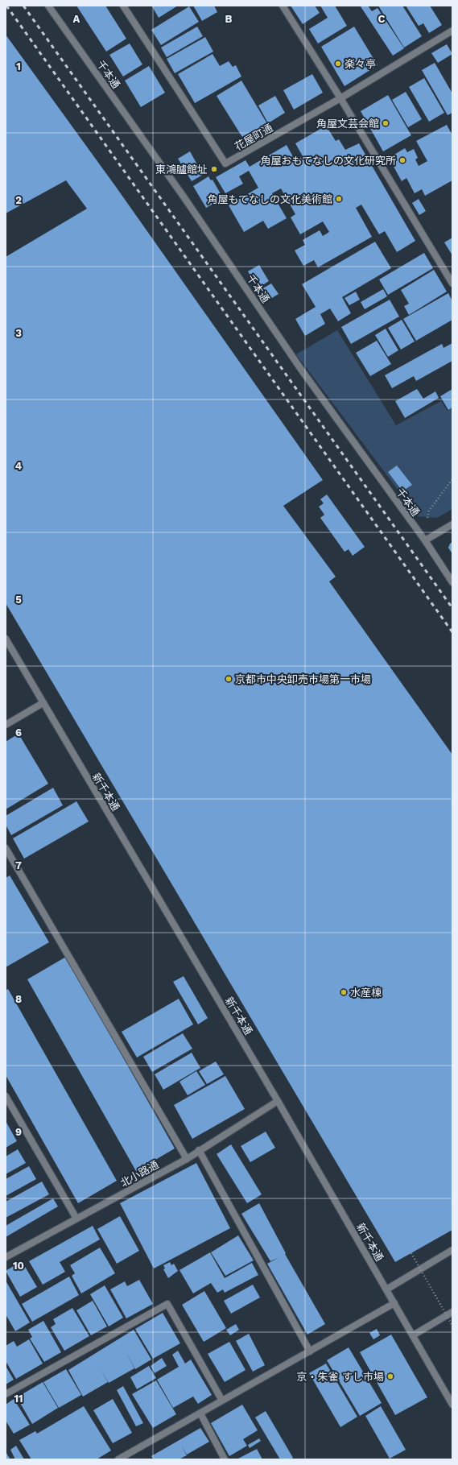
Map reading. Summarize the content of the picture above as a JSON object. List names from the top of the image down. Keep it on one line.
{"streets":{"street":["千本通","花屋町通","新千本通","北小路通"]},"crossings":[["新千本通","北小路通"]],"places":["楽々亭","角屋文芸会館","角屋おもてなしの文化研究所","東鴻臚館址","角屋もてなしの文化美術館","京都市中央卸売市場第一市場","水産棟","京・朱雀 すし市場"],"grid":{"columns":["A","B","C"],"rows":["1","2","3","4","5","6","7","8","9","10","11"]}}
